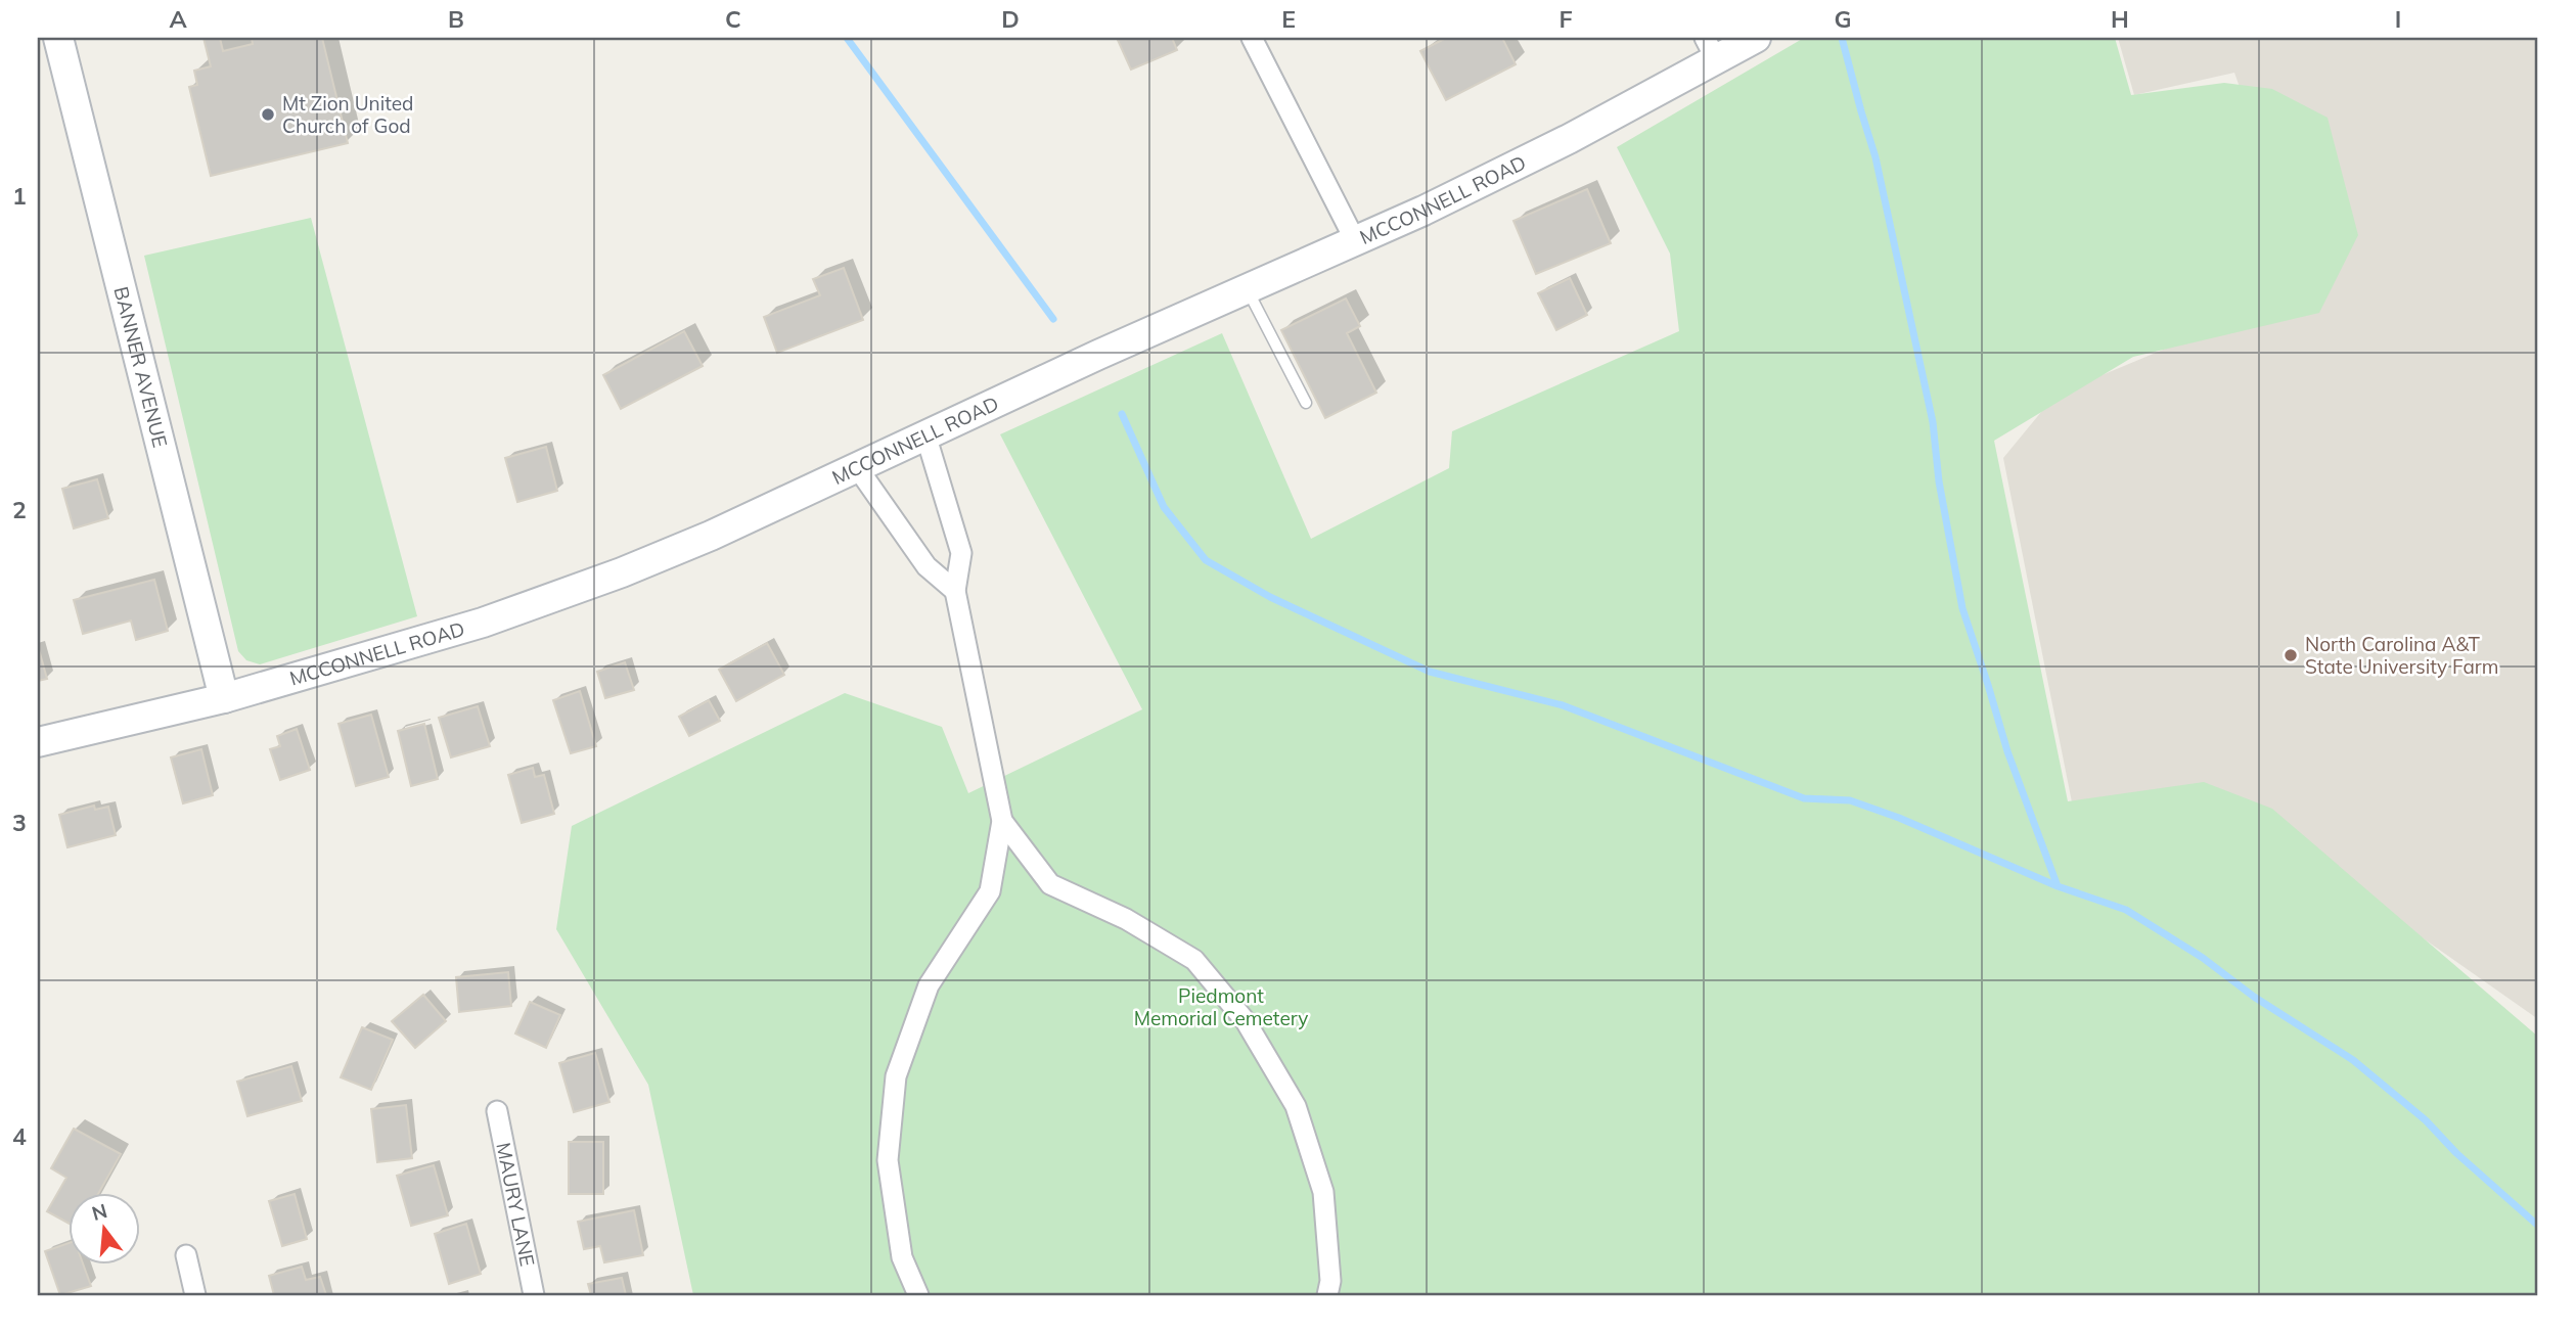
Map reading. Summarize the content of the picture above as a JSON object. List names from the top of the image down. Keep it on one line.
{"streets":{"street":["MCCONNELL ROAD","BANNER AVENUE","MAURY LANE"]},"crossings":[["MCCONNELL ROAD","BANNER AVENUE"]],"parks":["Piedmont Memorial Cemetery"],"places":["Mt Zion United Church of God","North Carolina A&T State University Farm"],"north":"top","grid":{"columns":["A","B","C","D","E","F","G","H","I"],"rows":["1","2","3","4"]}}
